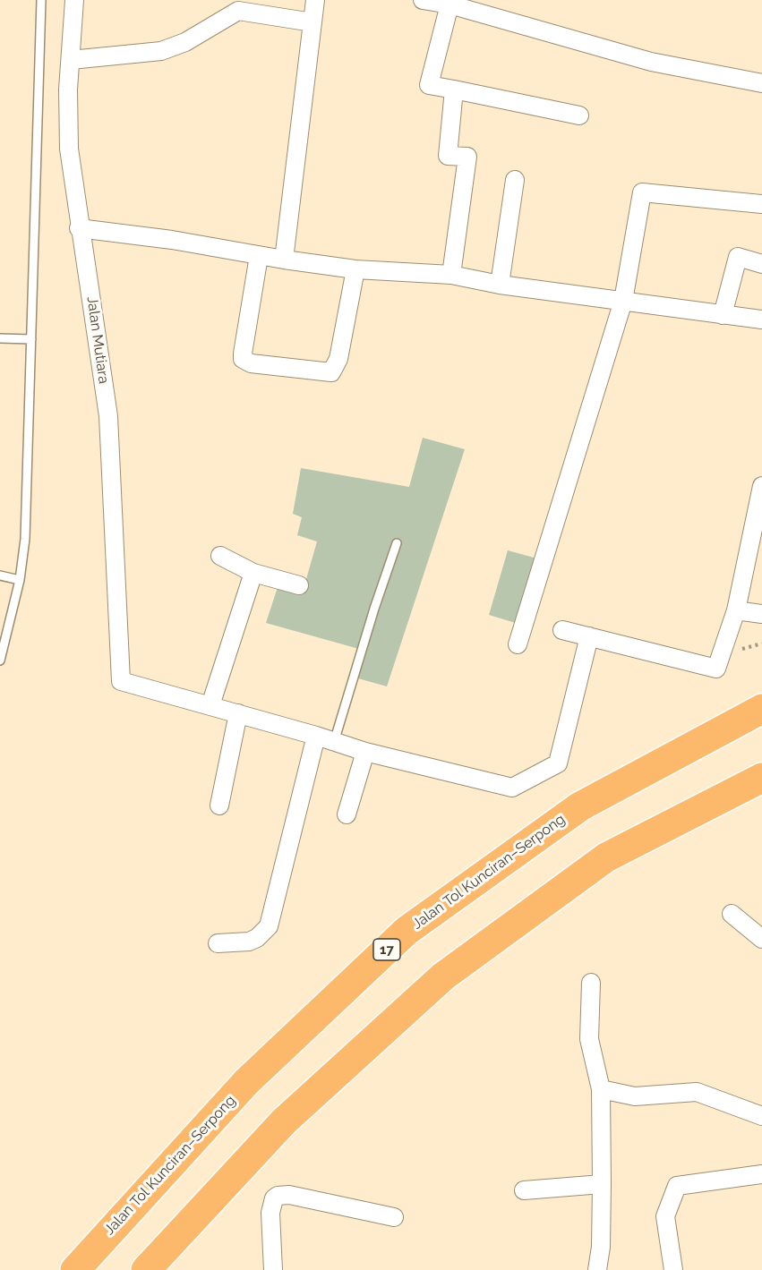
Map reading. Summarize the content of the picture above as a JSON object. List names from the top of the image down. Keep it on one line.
{"streets":{"highway":["Jalan Tol Kunciran–Serpong","17"],"street":["Jalan Mutiara"]}}
